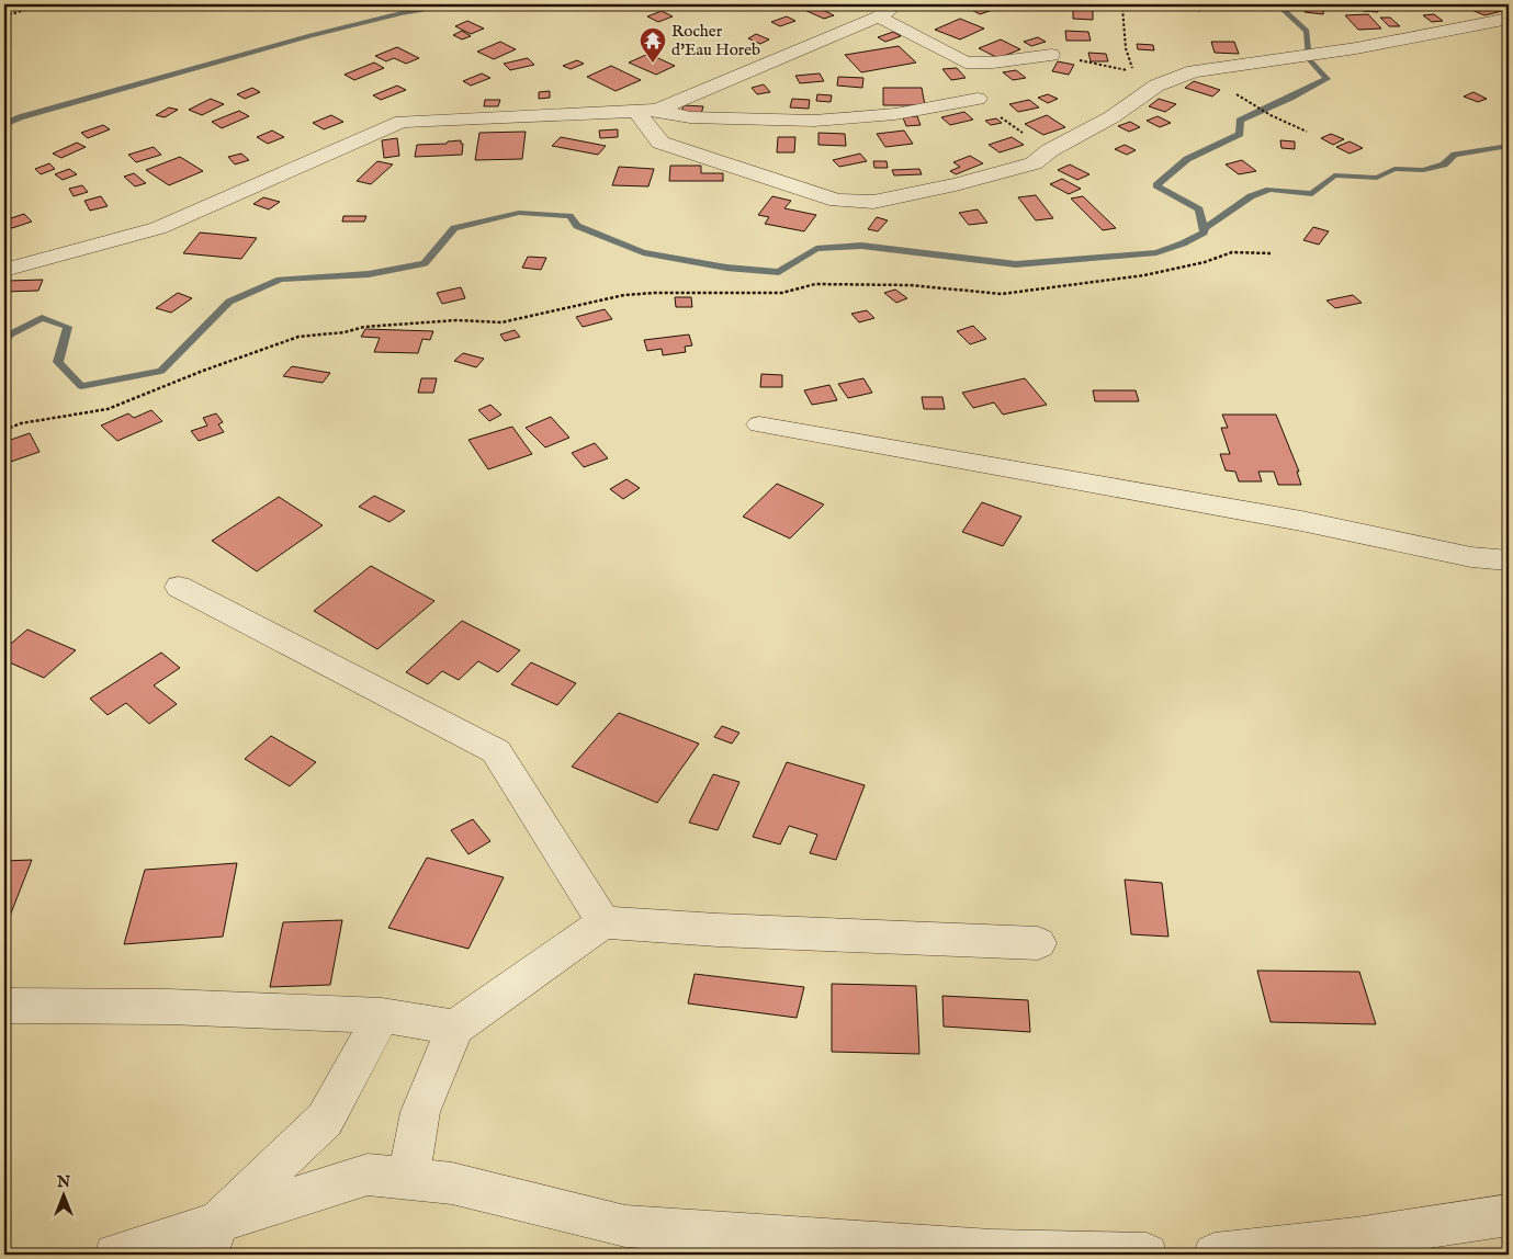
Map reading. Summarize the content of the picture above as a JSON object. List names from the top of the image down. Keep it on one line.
{"places":{"temple":["Rocher d'Eau Horeb"]},"north":"top"}
